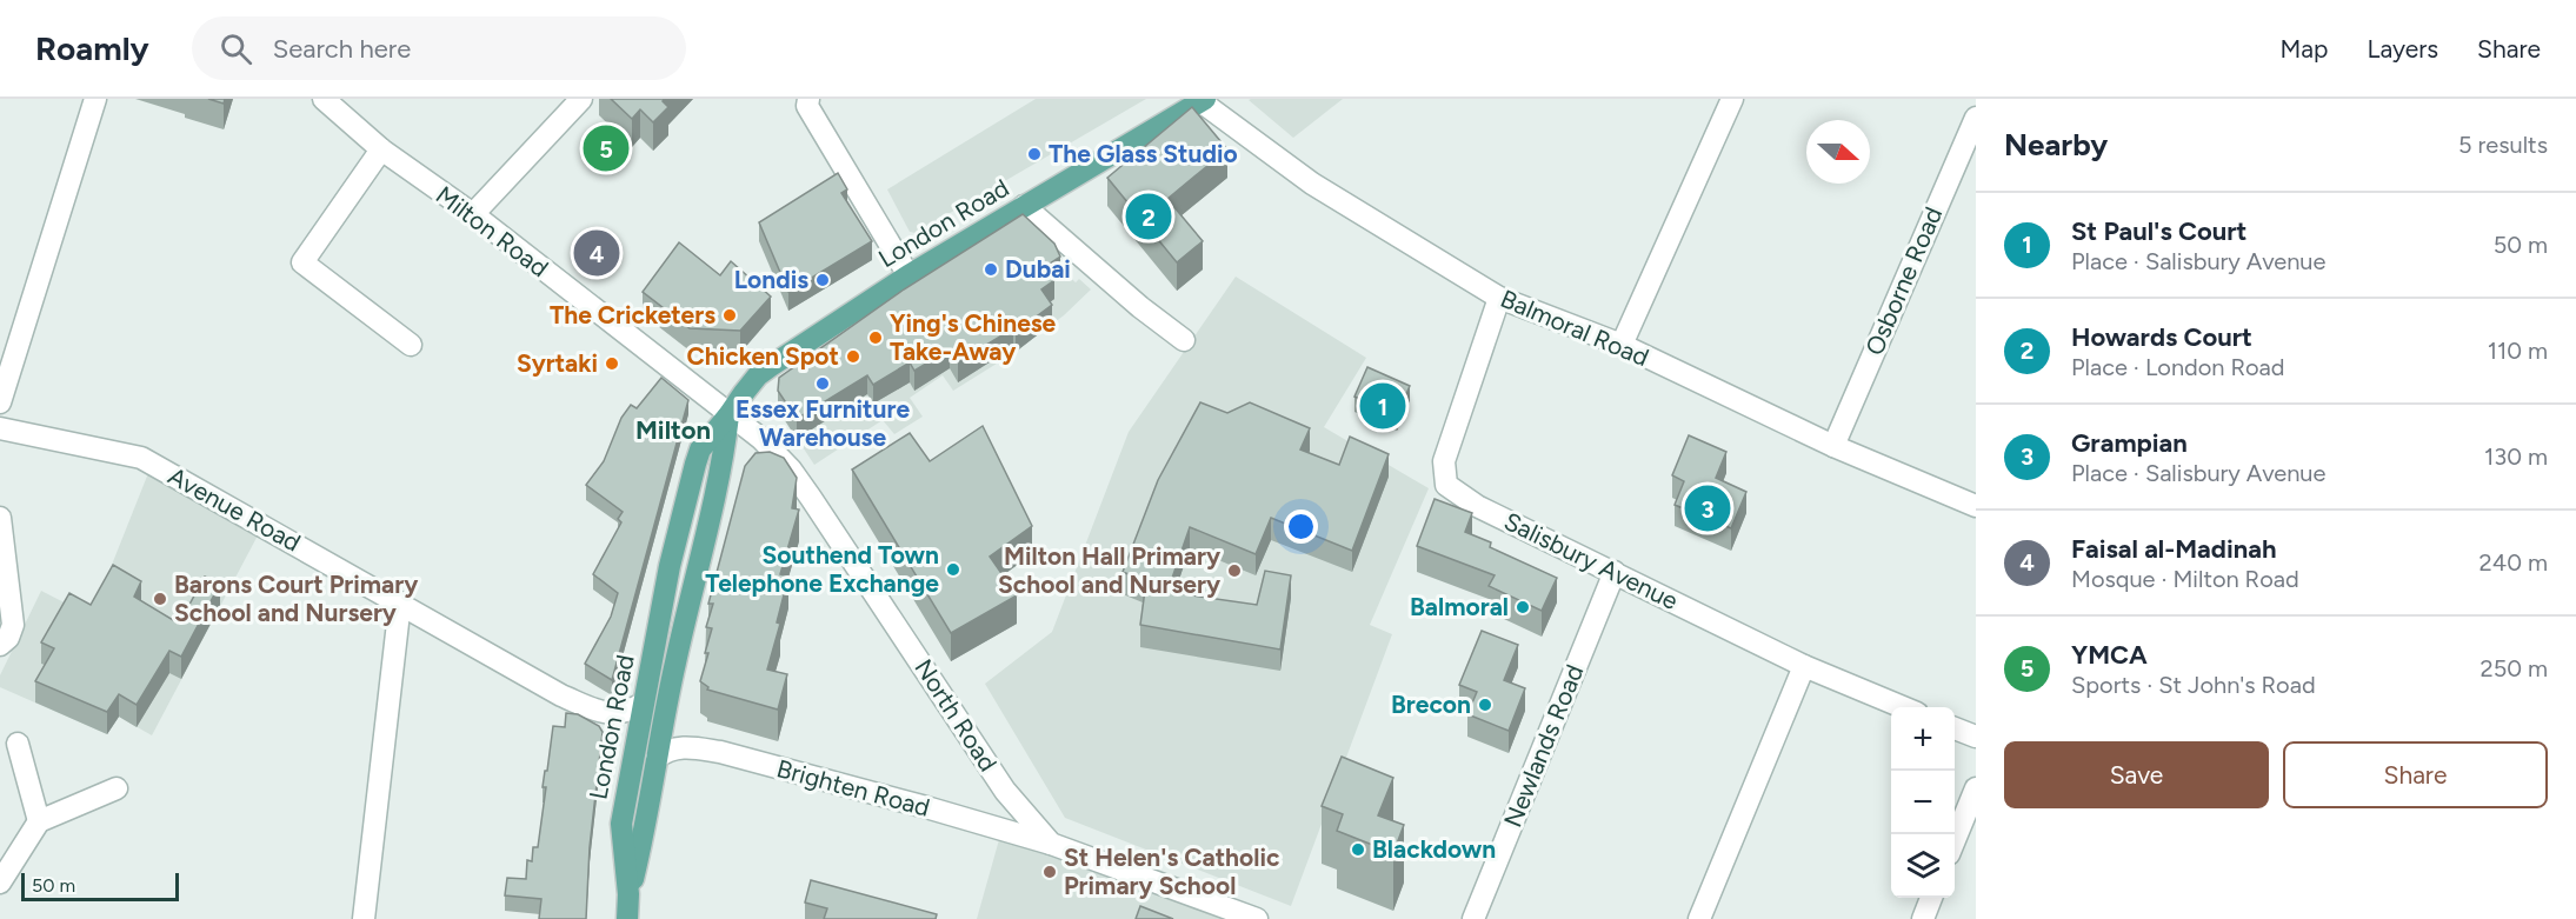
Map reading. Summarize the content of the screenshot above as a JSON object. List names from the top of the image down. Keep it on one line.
{"streets":{"main road":["London Road"],"street":["Milton Road","Osborne Road","Balmoral Road","Avenue Road","Salisbury Avenue","North Road","Newlands Road","Brighten Road"]},"crossings":[["London Road","Milton Road"],["London Road","Balmoral Road"],["London Road","Avenue Road"],["London Road","North Road"],["London Road","Brighten Road"],["Milton Road","North Road"],["Osborne Road","Balmoral Road"],["Balmoral Road","Salisbury Avenue"],["Salisbury Avenue","Newlands Road"],["North Road","Brighten Road"]],"districts":["Milton"],"places":["The Glass Studio","Dubai","Londis","The Cricketers","Ying's Chinese Take-Away","Chicken Spot","Syrtaki","Essex Furniture Warehouse","Southend Town Telephone Exchange","Milton Hall Primary School and Nursery","Barons Court Primary School and Nursery","Balmoral","Brecon","Blackdown","St Helen's Catholic Primary School"],"scale_bar":"50 m","north":"right","page":{"header":"Roamly","search":"Search here","nav":["Map","Layers","Share"],"heading":["Nearby","5 results"],"pins":["5","2","4","1","3"],"list":[{"mark":"1","name":"St Paul's Court","note":"Place · Salisbury Avenue","value":"50 m"},{"mark":"2","name":"Howards Court","note":"Place · London Road","value":"110 m"},{"mark":"3","name":"Grampian","note":"Place · Salisbury Avenue","value":"130 m"},{"mark":"4","name":"Faisal al-Madinah","note":"Mosque · Milton Road","value":"240 m"},{"mark":"5","name":"YMCA","note":"Sports · St John's Road","value":"250 m"}],"map_buttons":["+","−"],"buttons":["Save","Share"],"scale":"50 m"}}
